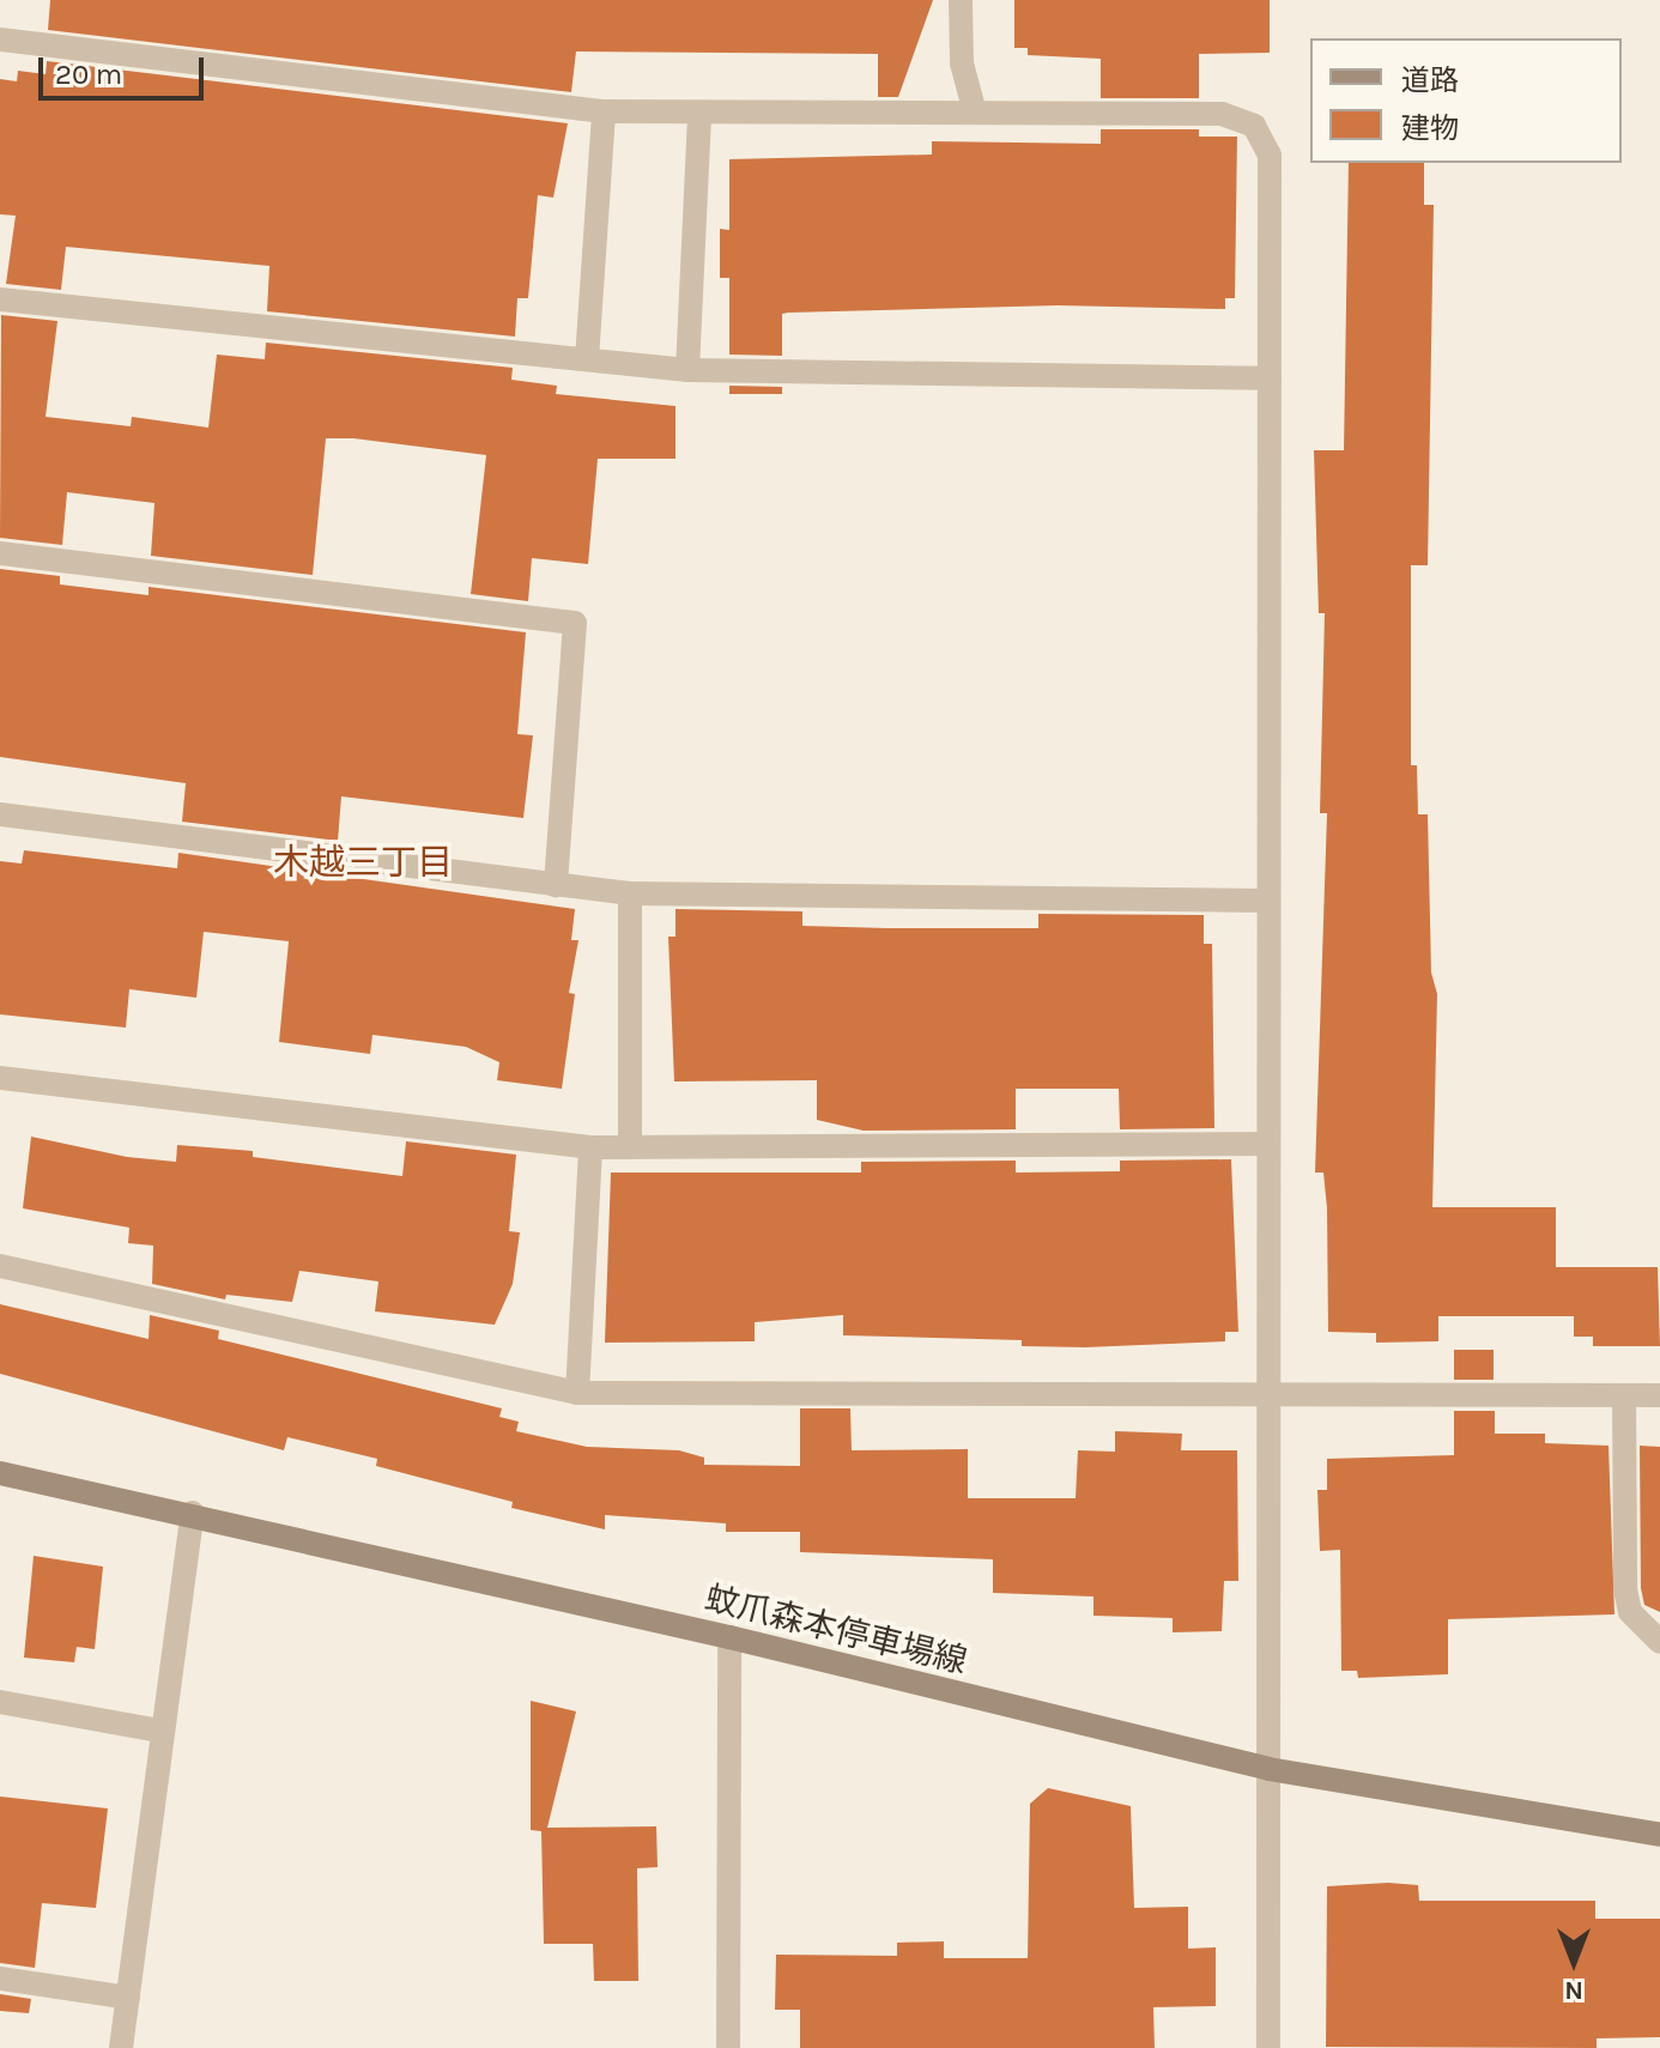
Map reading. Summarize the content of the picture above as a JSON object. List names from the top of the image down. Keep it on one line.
{"streets":{"main road":["蚊爪森本停車場線"]},"districts":["木越三丁目"],"legend":["道路","建物"],"scale_bar":"20 m","north":"bottom"}
